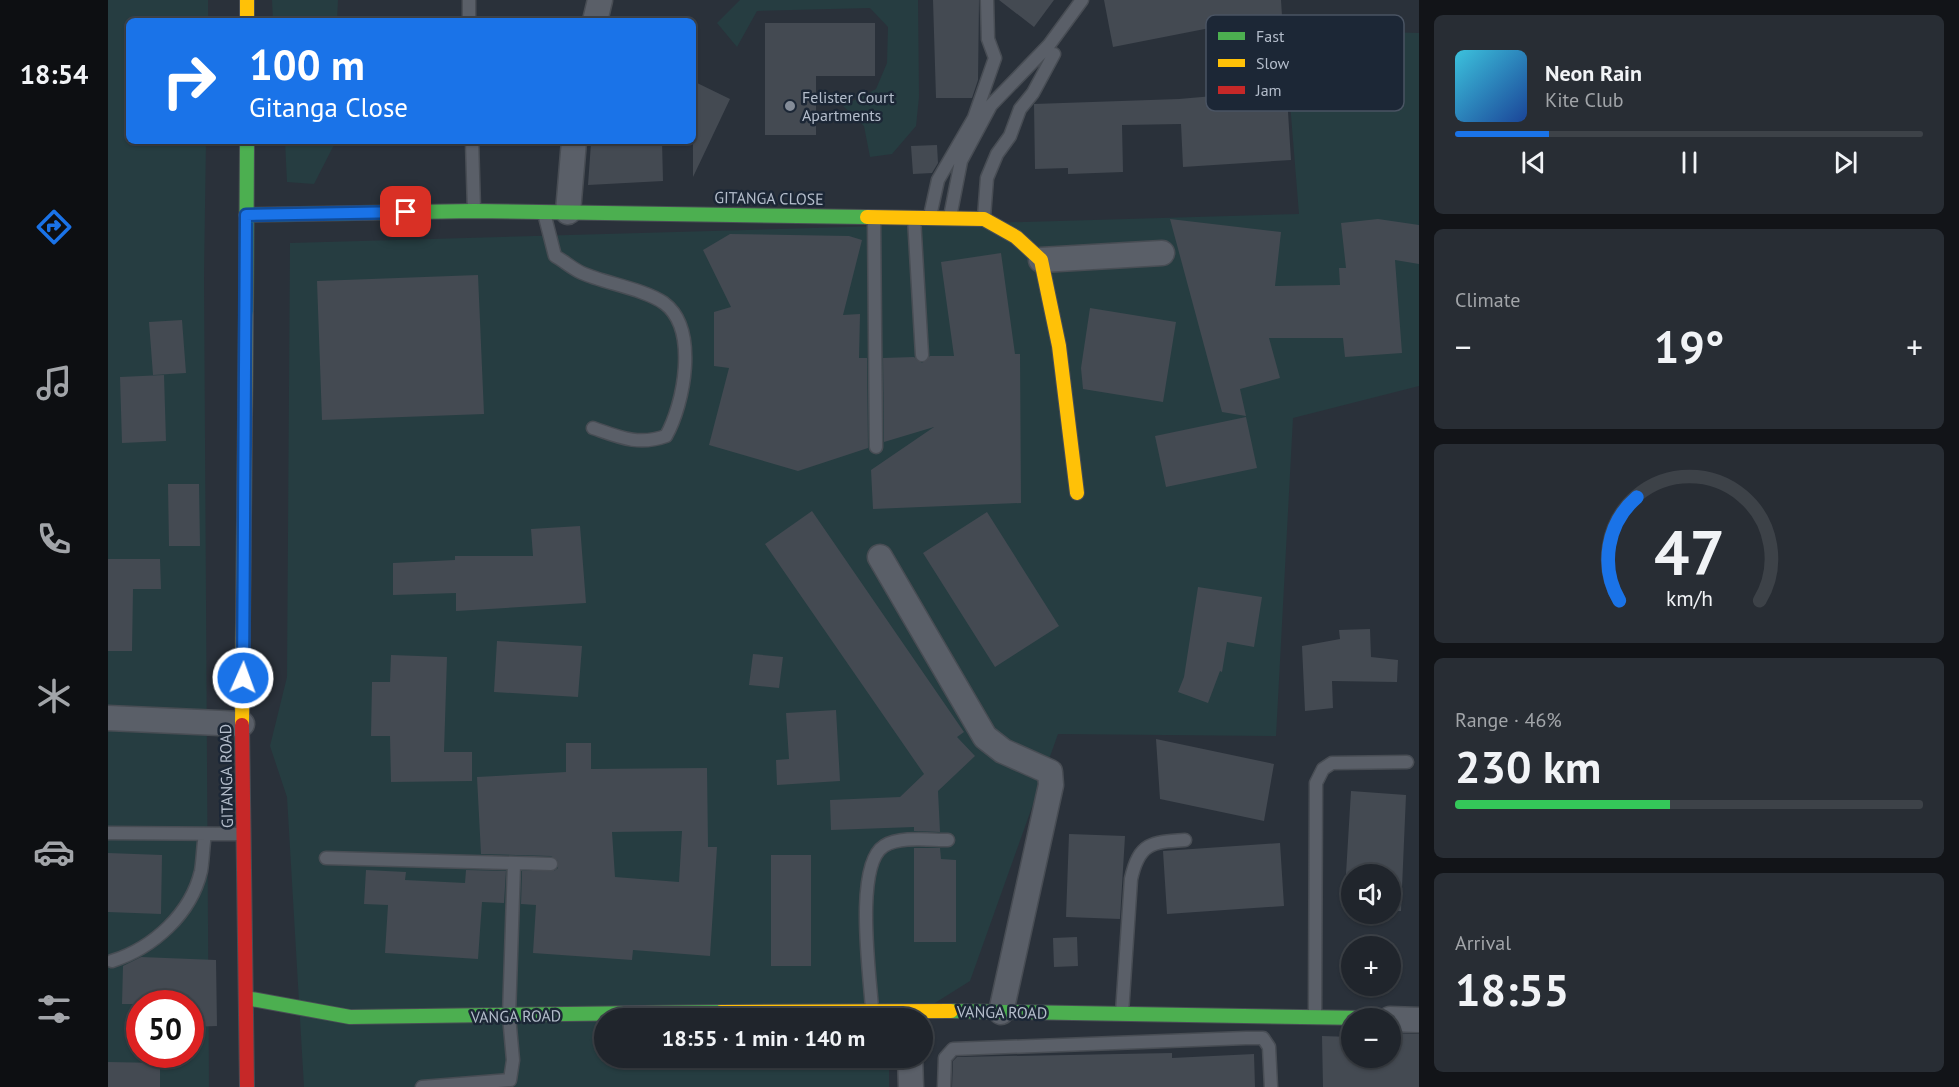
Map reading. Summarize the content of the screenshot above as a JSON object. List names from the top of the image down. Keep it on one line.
{"streets":{"street":["GITANGA CLOSE","GITANGA ROAD","VANGA ROAD"]},"crossings":[["GITANGA CLOSE","GITANGA ROAD"],["GITANGA ROAD","VANGA ROAD"]],"places":["Felister Court Apartments"],"legend":["Fast","Slow","Jam"],"page":{"tabs":"18:54","turn":["100 m","Gitanga Close"],"song":["Neon Rain","Kite Club"],"tile":["Climate",["Range · 46%","230 km"],["Arrival","18:55"]],"heat":["−","19°","+"],"map_buttons":["+","−"],"limit":"50","trip":"18:55 · 1 min · 140 m","gauge":["47","km/h"]}}
